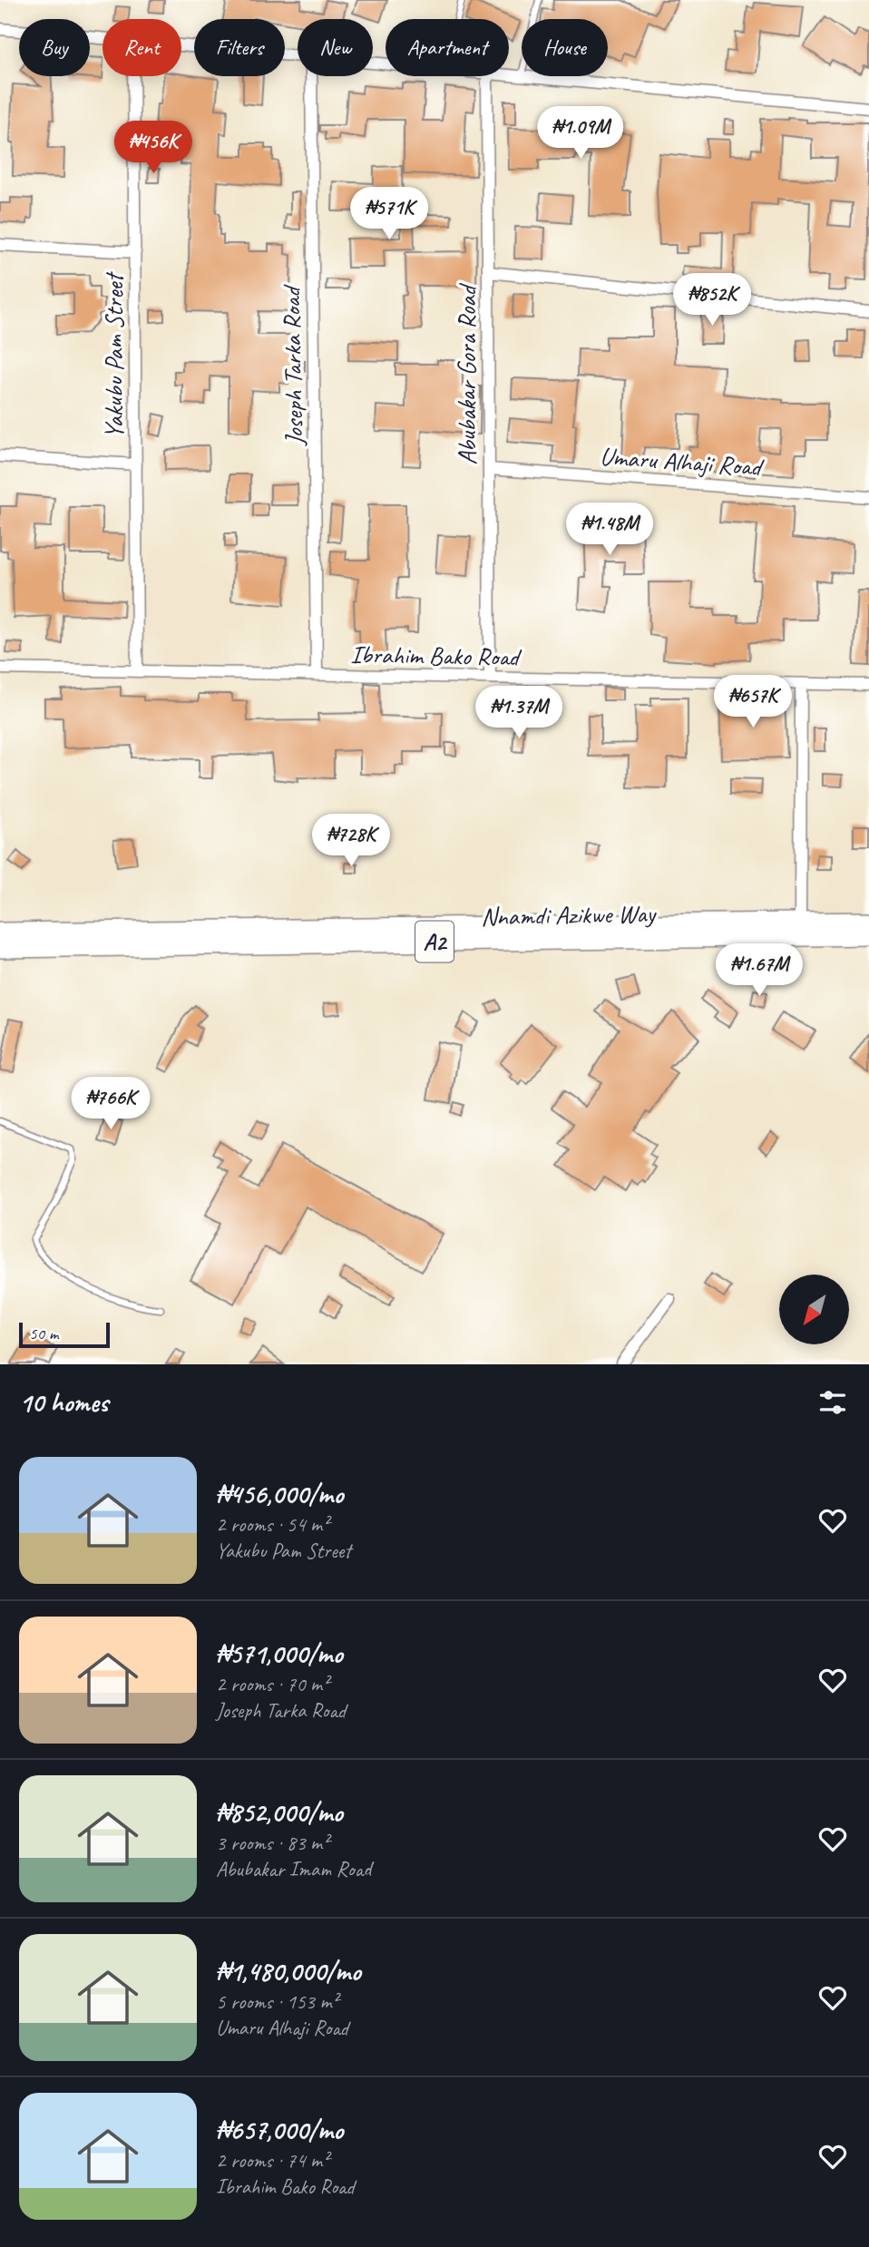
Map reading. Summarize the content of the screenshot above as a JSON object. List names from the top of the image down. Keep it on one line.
{"streets":{"highway":["Nnamdi Azikwe Way","A2"],"street":["Yakubu Pam Street","Joseph Tarka Road","Abubakar Gora Road","Umaru Alhaji Road","Ibrahim Bako Road"]},"crossings":[["Yakubu Pam Street","Ibrahim Bako Road"],["Joseph Tarka Road","Ibrahim Bako Road"],["Abubakar Gora Road","Umaru Alhaji Road"],["Abubakar Gora Road","Ibrahim Bako Road"]],"scale_bar":"50 m","north":"bottom left","page":{"chip":["Buy","Rent","Filters","New","Apartment","House"],"price":["₦1.09M","₦456K","₦571K","₦852K","₦1.48M","₦657K","₦1.37M","₦728K","₦1.67M","₦766K"],"scale":"50 m","heading":"10 homes","list":[{"name":"₦456,000/mo","note":"2 rooms · 54 m² · Yakubu Pam Street"},{"name":"₦571,000/mo","note":"2 rooms · 70 m² · Joseph Tarka Road"},{"name":"₦852,000/mo","note":"3 rooms · 83 m² · Abubakar Imam Road"},{"name":"₦1,480,000/mo","note":"5 rooms · 153 m² · Umaru Alhaji Road"},{"name":"₦657,000/mo","note":"2 rooms · 74 m² · Ibrahim Bako Road"}]}}
